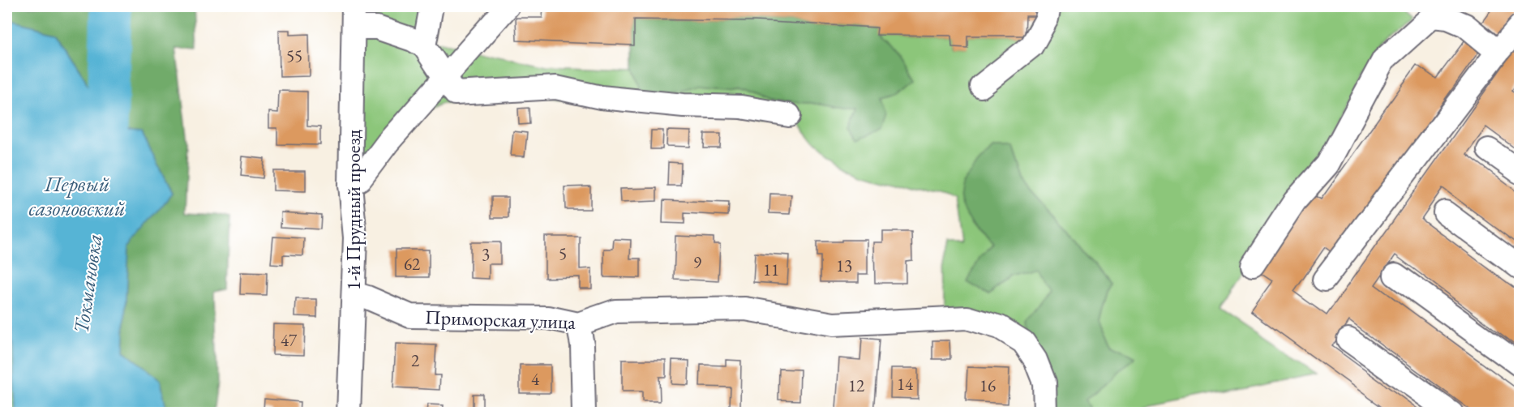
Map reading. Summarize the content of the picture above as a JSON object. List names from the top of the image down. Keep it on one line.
{"streets":{"street":["1-й Прудный проезд","Приморская улица"]},"crossings":[["1-й Прудный проезд","Приморская улица"]],"water":["Первый сазоновский","Токмановка"],"house_numbers":["55","5","3","9","62","13","11","47","2","4","14","12","16"]}
